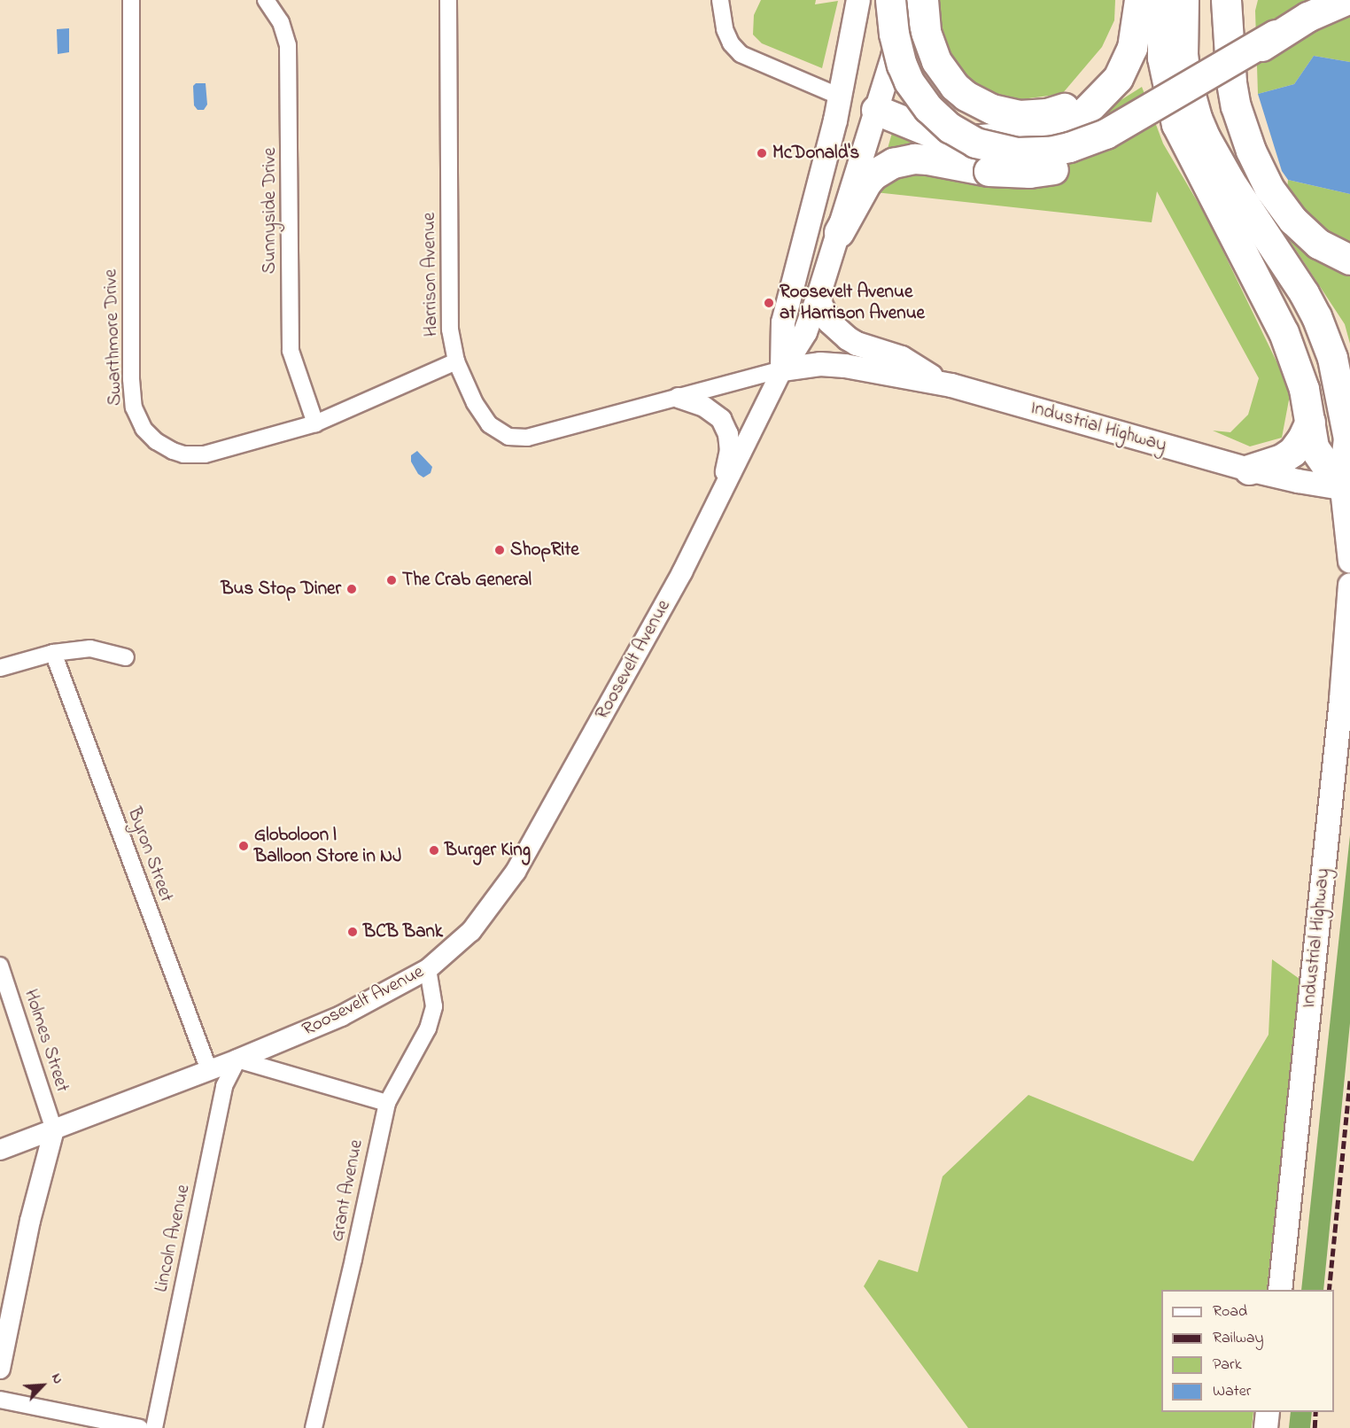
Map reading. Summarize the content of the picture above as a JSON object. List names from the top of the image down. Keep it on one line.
{"streets":{"main road":["Industrial Highway","Roosevelt Avenue"],"street":["Sunnyside Drive","Harrison Avenue","Swarthmore Drive","Byron Street","Holmes Street","Grant Avenue","Lincoln Avenue"]},"crossings":[["Sunnyside Drive","Swarthmore Drive"],["Harrison Avenue","Swarthmore Drive"],["Harrison Avenue","Industrial Highway"],["Harrison Avenue","Roosevelt Avenue"],["Industrial Highway","Roosevelt Avenue"],["Roosevelt Avenue","Byron Street"],["Roosevelt Avenue","Holmes Street"],["Roosevelt Avenue","Grant Avenue"],["Roosevelt Avenue","Lincoln Avenue"]],"places":["McDonald's","Roosevelt Avenue at Harrison Avenue","ShopRite","The Crab General","Bus Stop Diner","Globoloon | Balloon Store in NJ","Burger King","BCB Bank"],"legend":["Road","Railway","Park","Water"],"north":"top right"}
